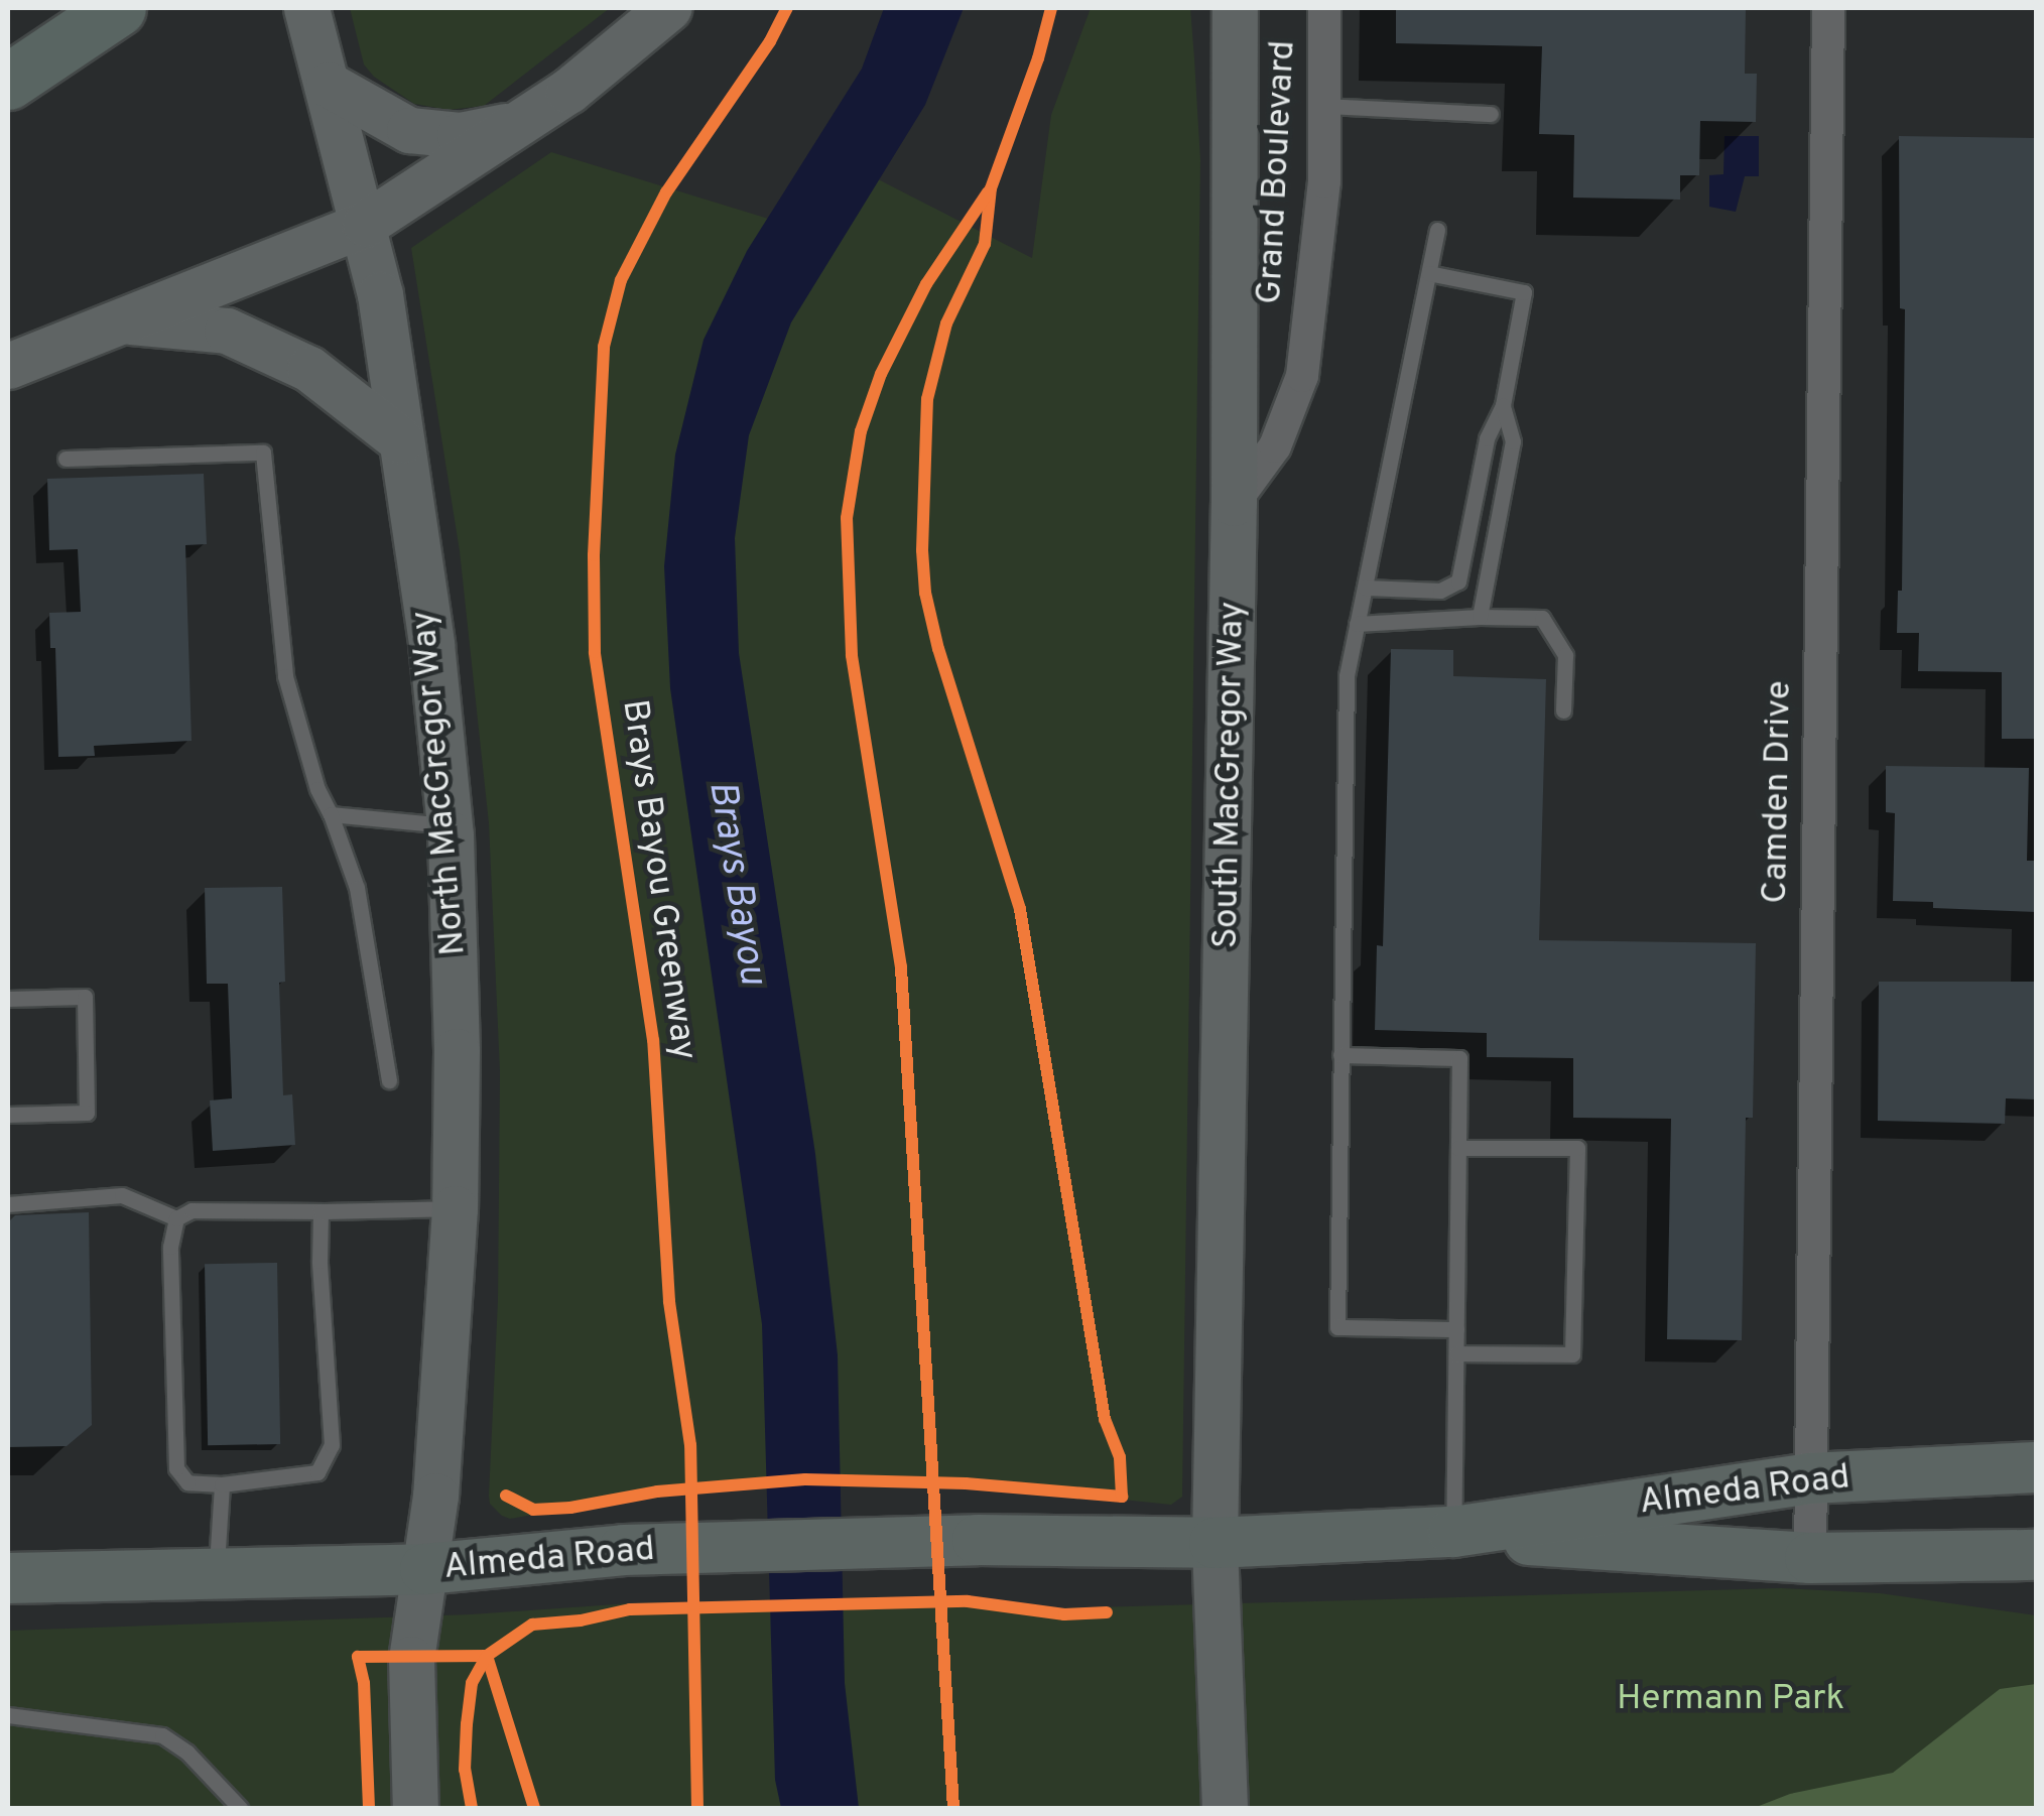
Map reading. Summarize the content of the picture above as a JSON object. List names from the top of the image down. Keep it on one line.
{"streets":{"main road":["South MacGregor Way","North MacGregor Way","Almeda Road"],"street":["Grand Boulevard","Camden Drive"],"cycle path":["Brays Bayou Greenway"]},"crossings":[["Grand Boulevard","South MacGregor Way"],["South MacGregor Way","Almeda Road"],["North MacGregor Way","Almeda Road"],["Camden Drive","Almeda Road"]],"water":["Brays Bayou"],"parks":["Hermann Park"]}
